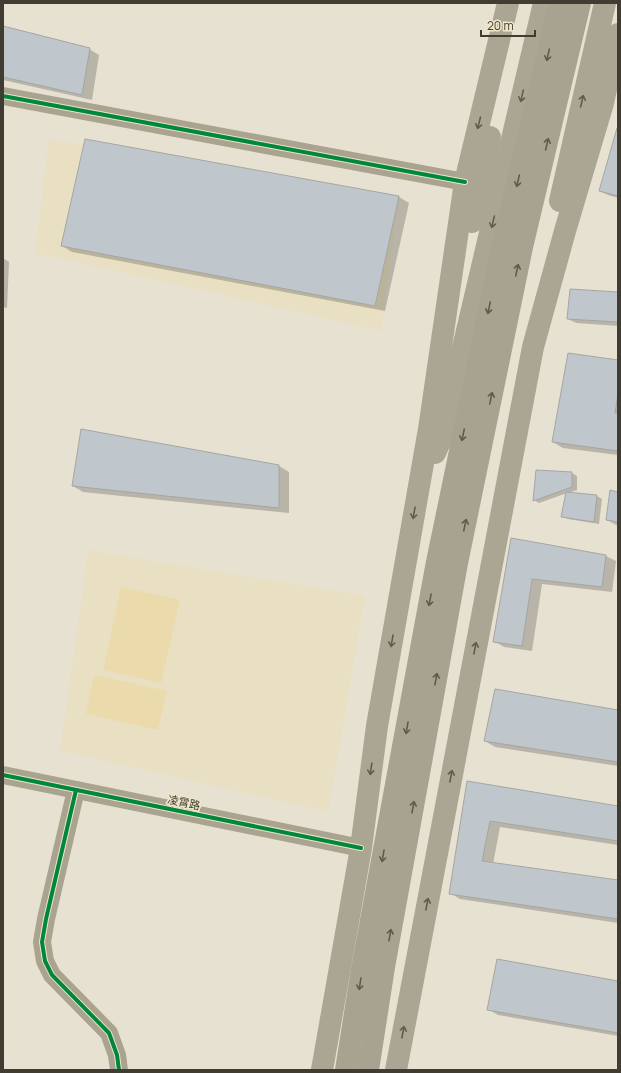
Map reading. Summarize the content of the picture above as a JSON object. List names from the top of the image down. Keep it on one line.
{"streets":{"street":["凌霄路"]},"scale_bar":"20 m"}
